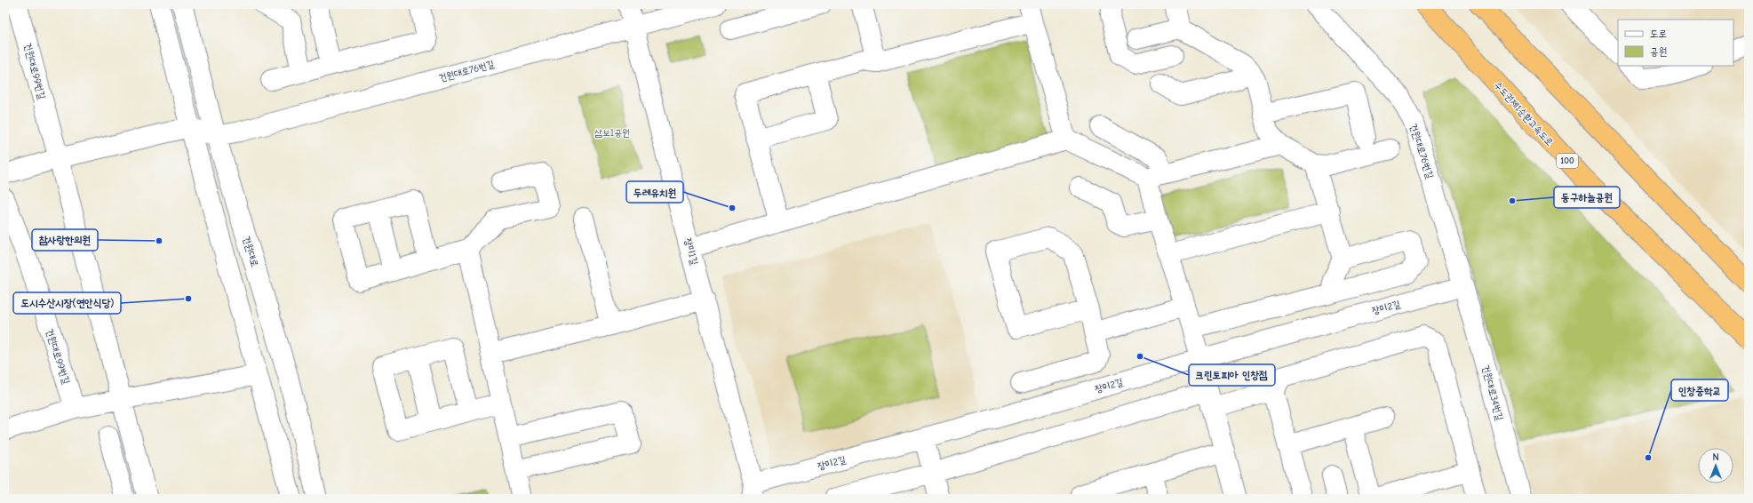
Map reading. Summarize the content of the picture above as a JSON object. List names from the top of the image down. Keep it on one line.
{"streets":{"highway":["수도권제1순환고속도로","100"],"street":["건원대로99번길","건원대로76번길","건원대로","장미1길","장미2길","건원대로34번길"]},"crossings":[["건원대로76번길","건원대로"],["건원대로76번길","장미1길"],["건원대로76번길","장미2길"],["건원대로76번길","건원대로34번길"],["장미1길","장미2길"],["장미2길","건원대로34번길"]],"parks":["삼보1공원"],"places":["동구하늘공원","두레유치원","참사랑한의원","도시수산시장(연안식당)","크린토피아 인창점","인창중학교"],"legend":["도로","공원"],"north":"top"}
